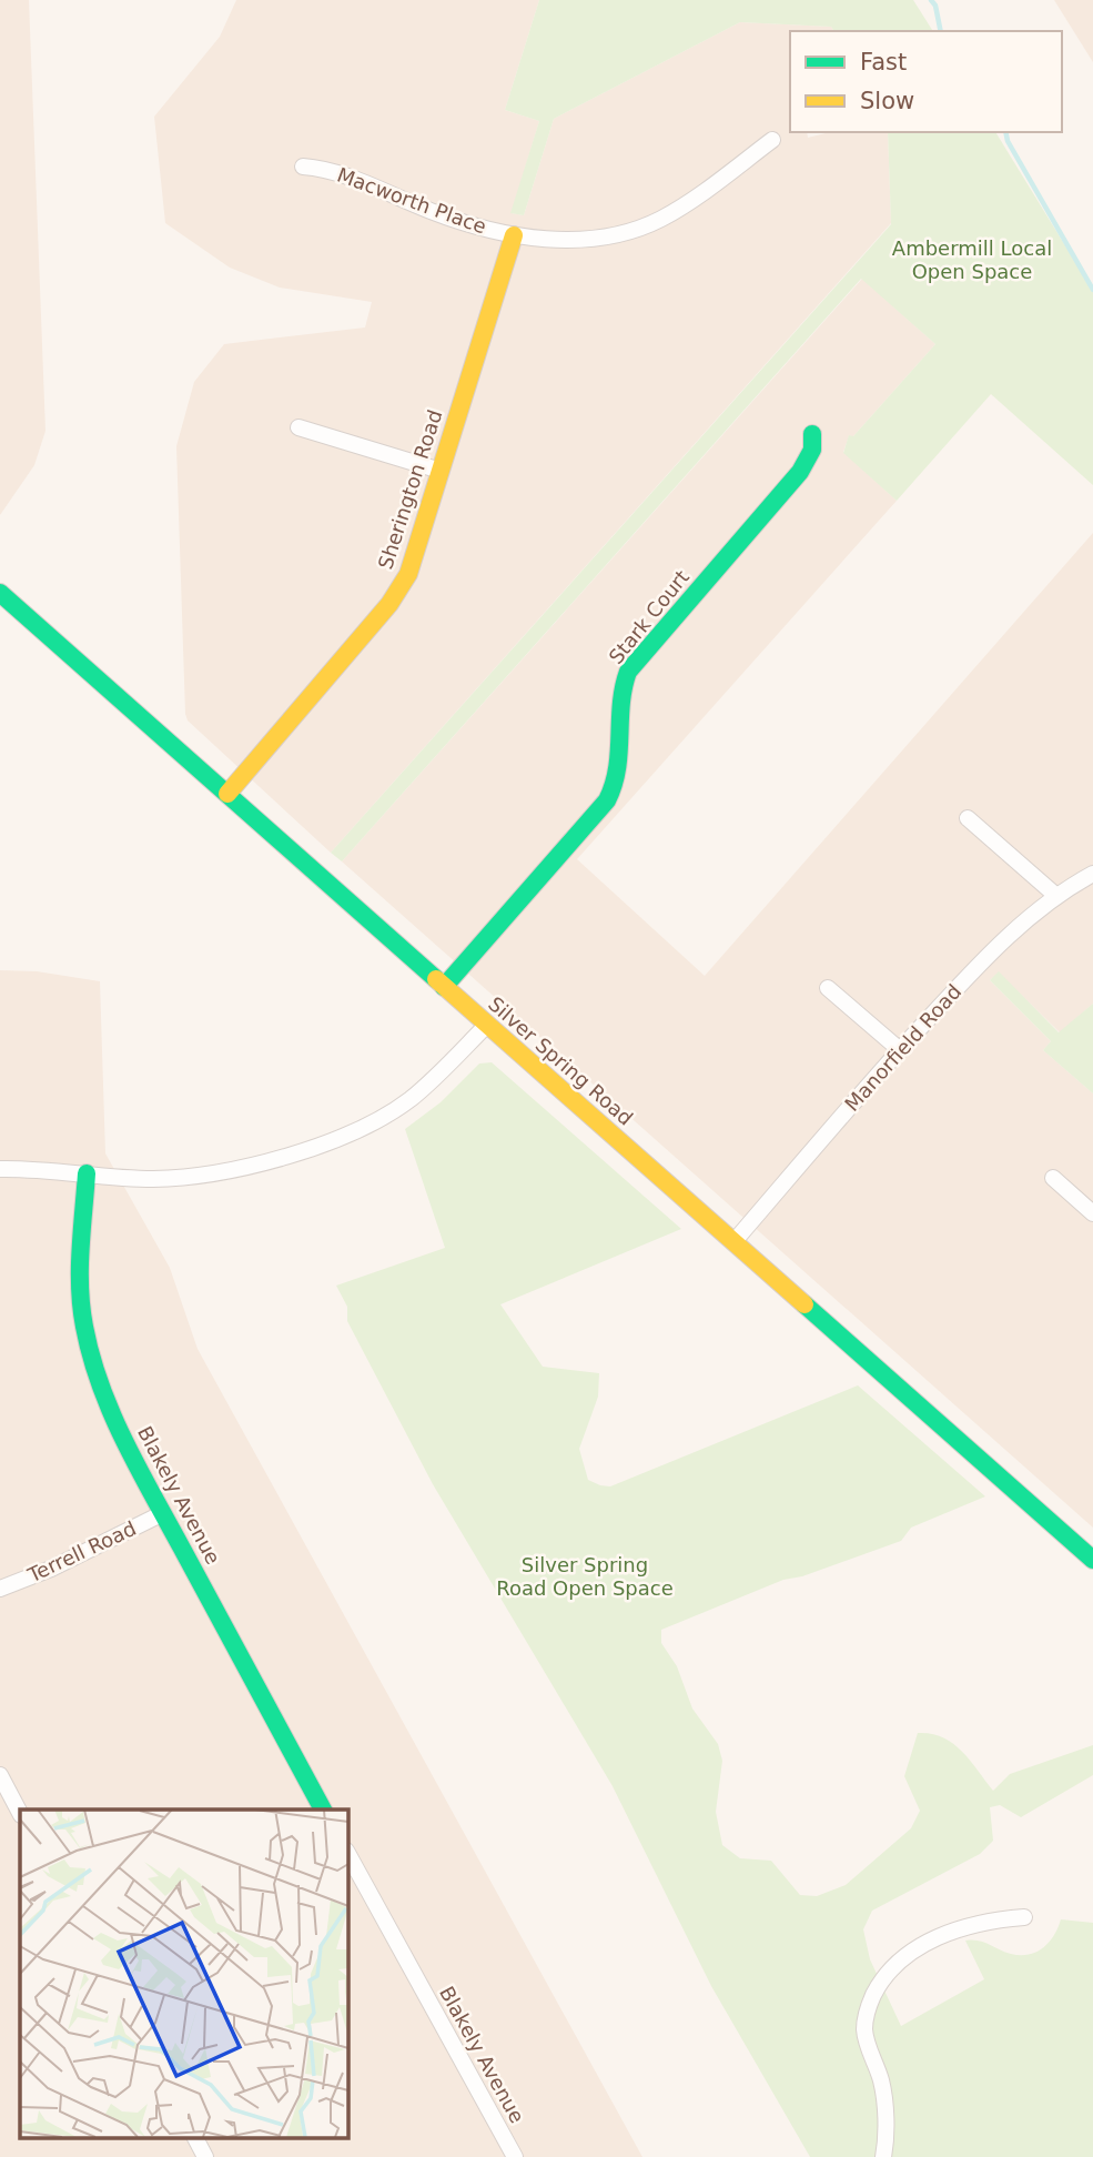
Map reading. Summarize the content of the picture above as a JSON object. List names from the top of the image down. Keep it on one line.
{"streets":{"street":["Macworth Place","Sherington Road","Stark Court","Manorfield Road","Silver Spring Road","Blakely Avenue","Terrell Road"]},"crossings":[["Macworth Place","Sherington Road"],["Sherington Road","Silver Spring Road"],["Stark Court","Silver Spring Road"],["Manorfield Road","Silver Spring Road"],["Blakely Avenue","Terrell Road"]],"parks":["Ambermill Local Open Space","Silver Spring Road Open Space"],"legend":["Fast","Slow"]}
